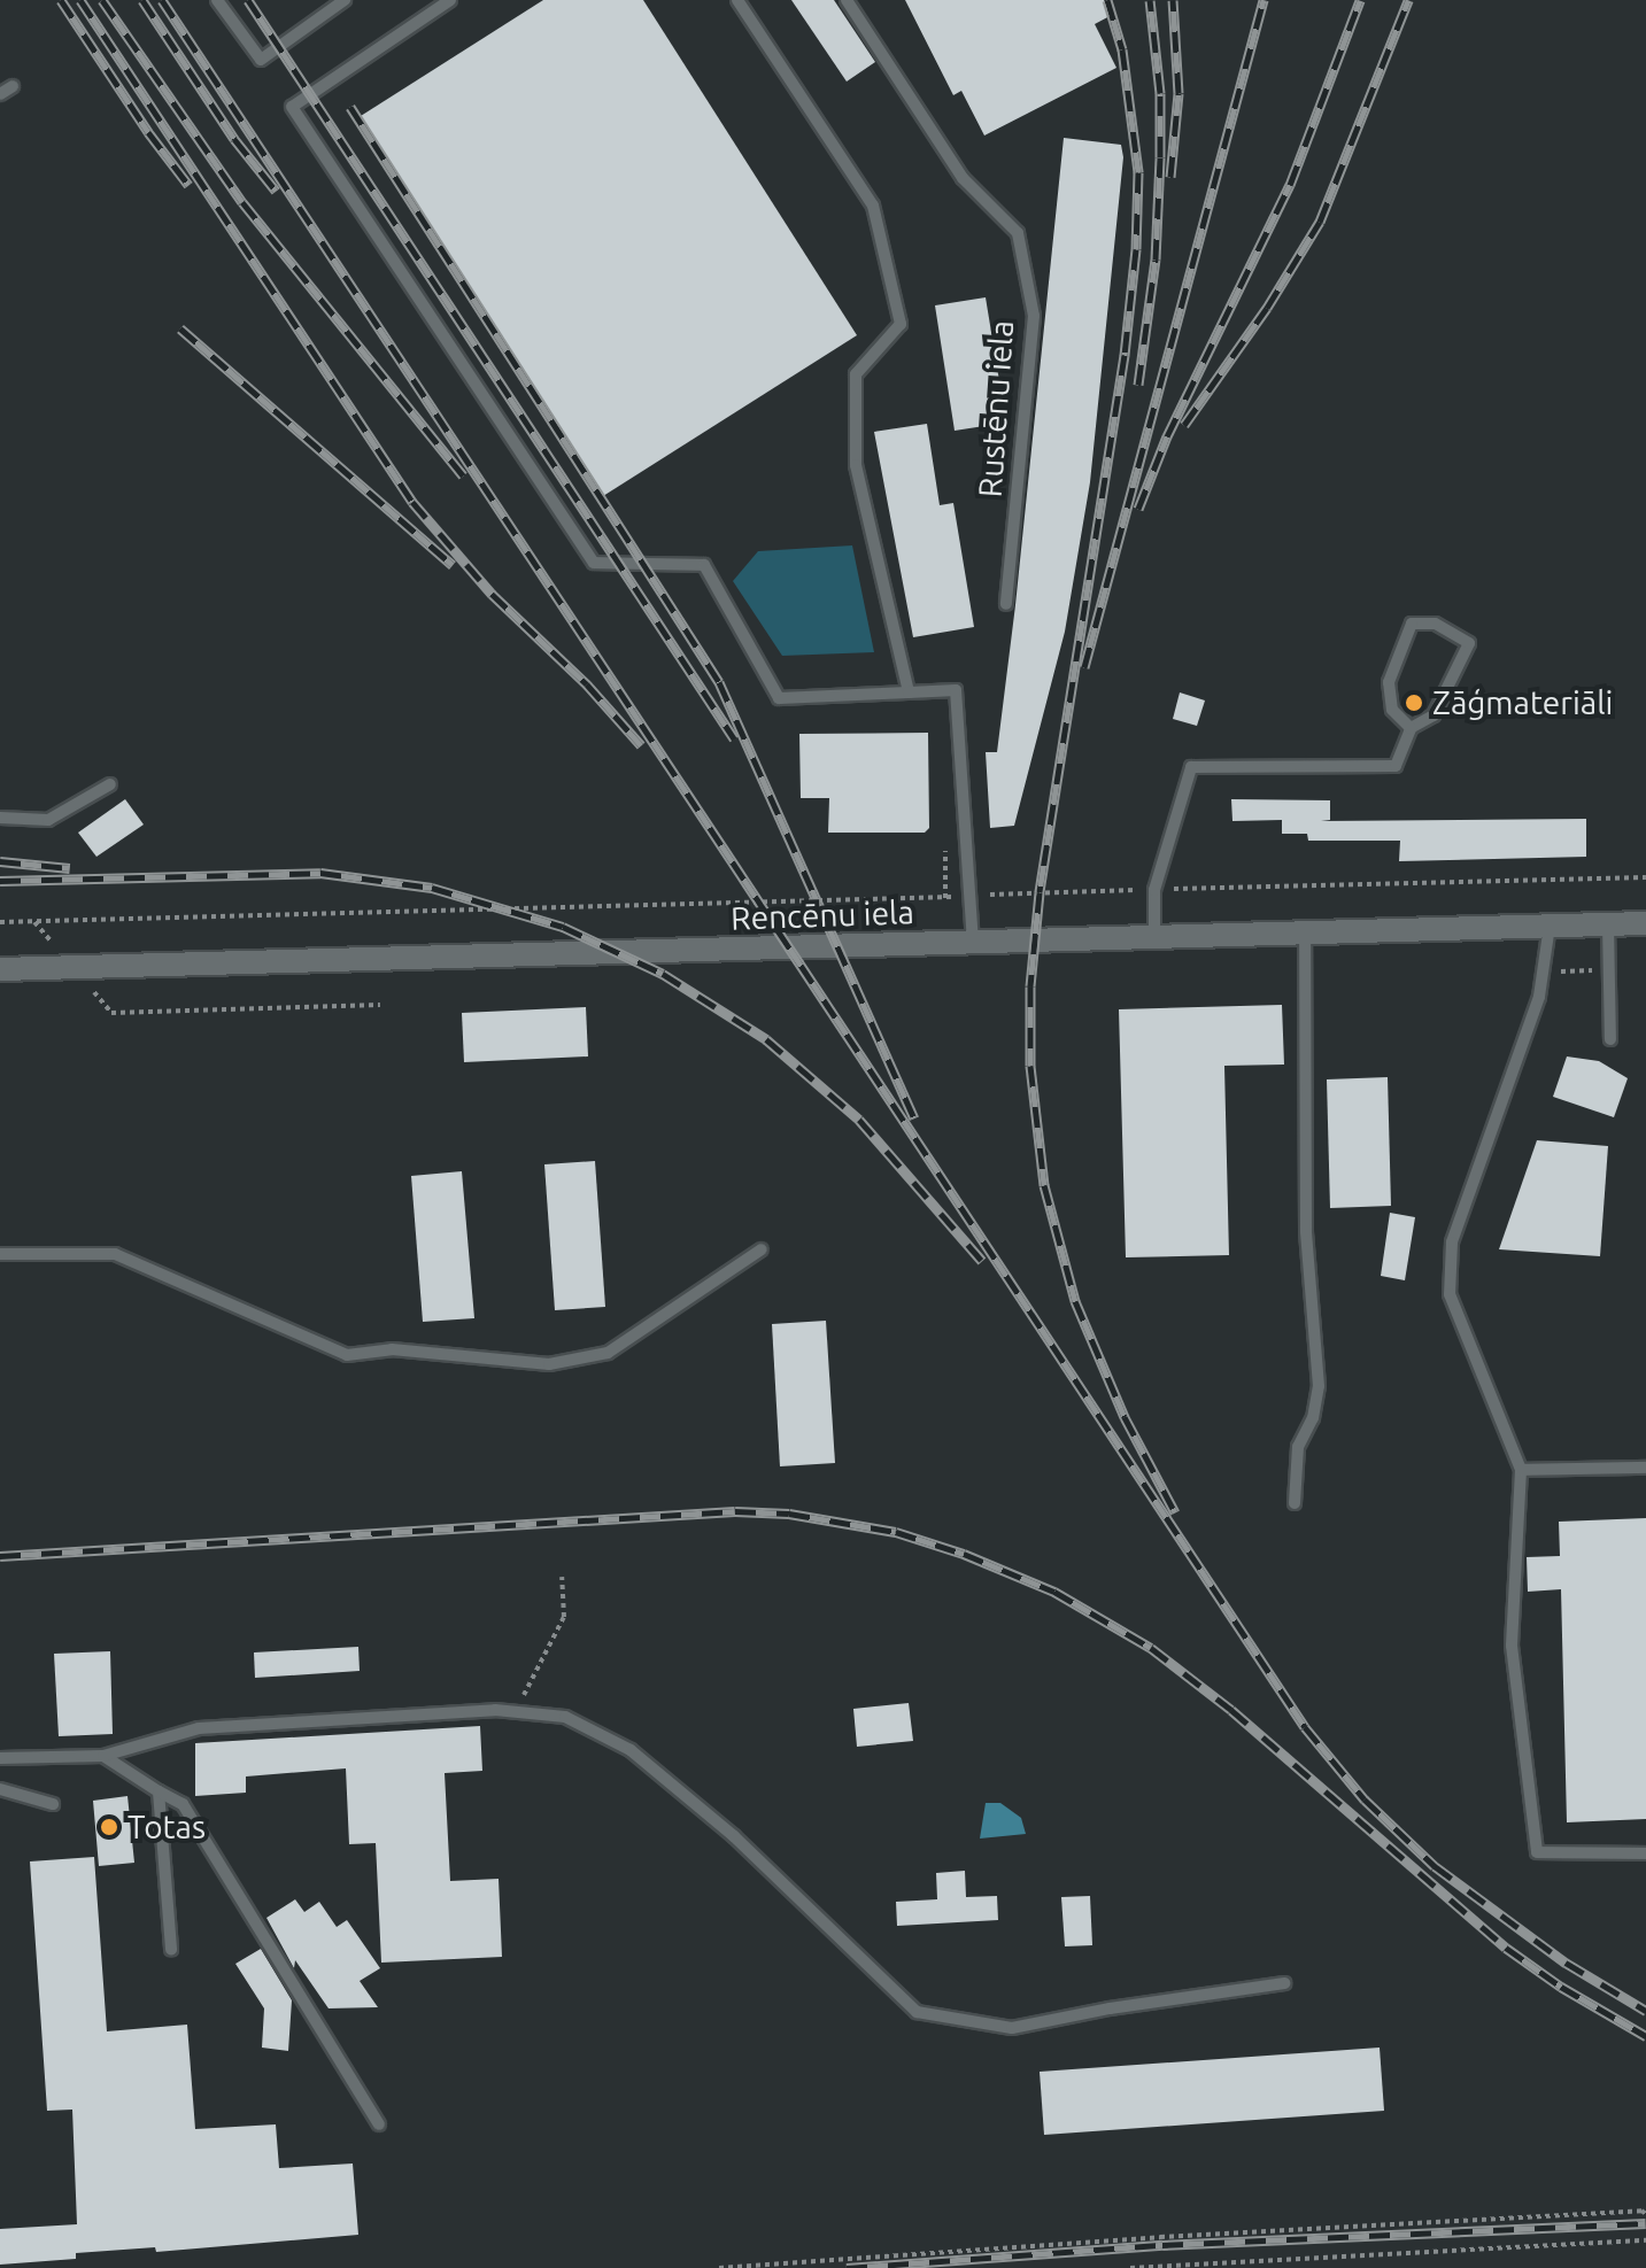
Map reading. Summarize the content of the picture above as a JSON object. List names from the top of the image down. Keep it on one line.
{"streets":{"street":["Rencēnu iela"],"lane":["Rustēnu iela"]},"places":["Zāģmateriāli","Totas"]}
